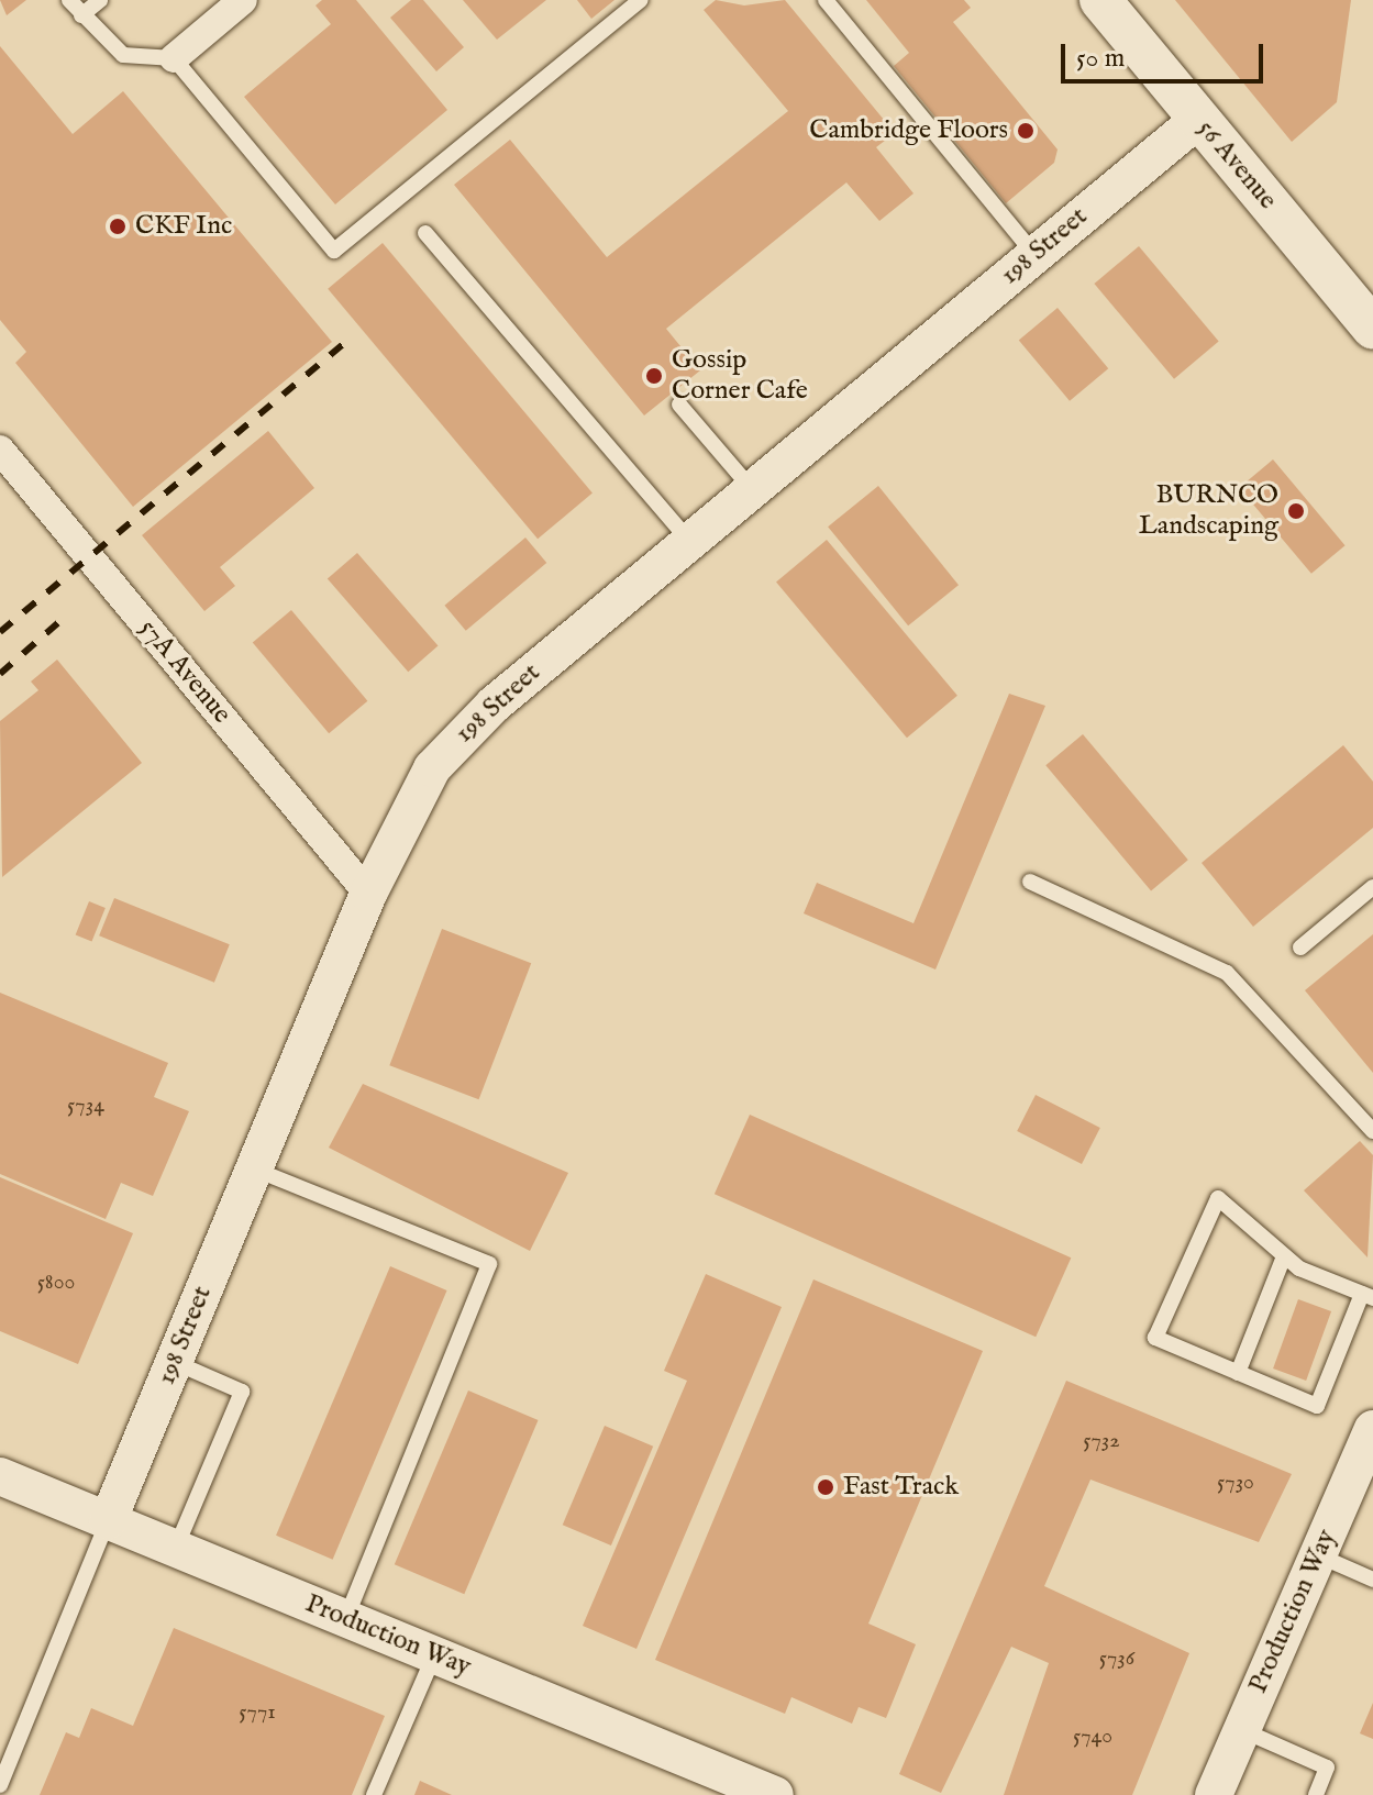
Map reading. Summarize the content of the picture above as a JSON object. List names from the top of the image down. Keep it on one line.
{"streets":{"main road":["56 Avenue"],"street":["198 Street","57A Avenue","Production Way"]},"crossings":[["56 Avenue","198 Street"],["198 Street","57A Avenue"],["198 Street","Production Way"]],"places":["Cambridge Floors","CKF Inc","Gossip Corner Cafe","BURNCO Landscaping","Fast Track"],"house_numbers":["5734","5800","5732","5730","5736","5771","5740"],"scale_bar":"50 m"}
